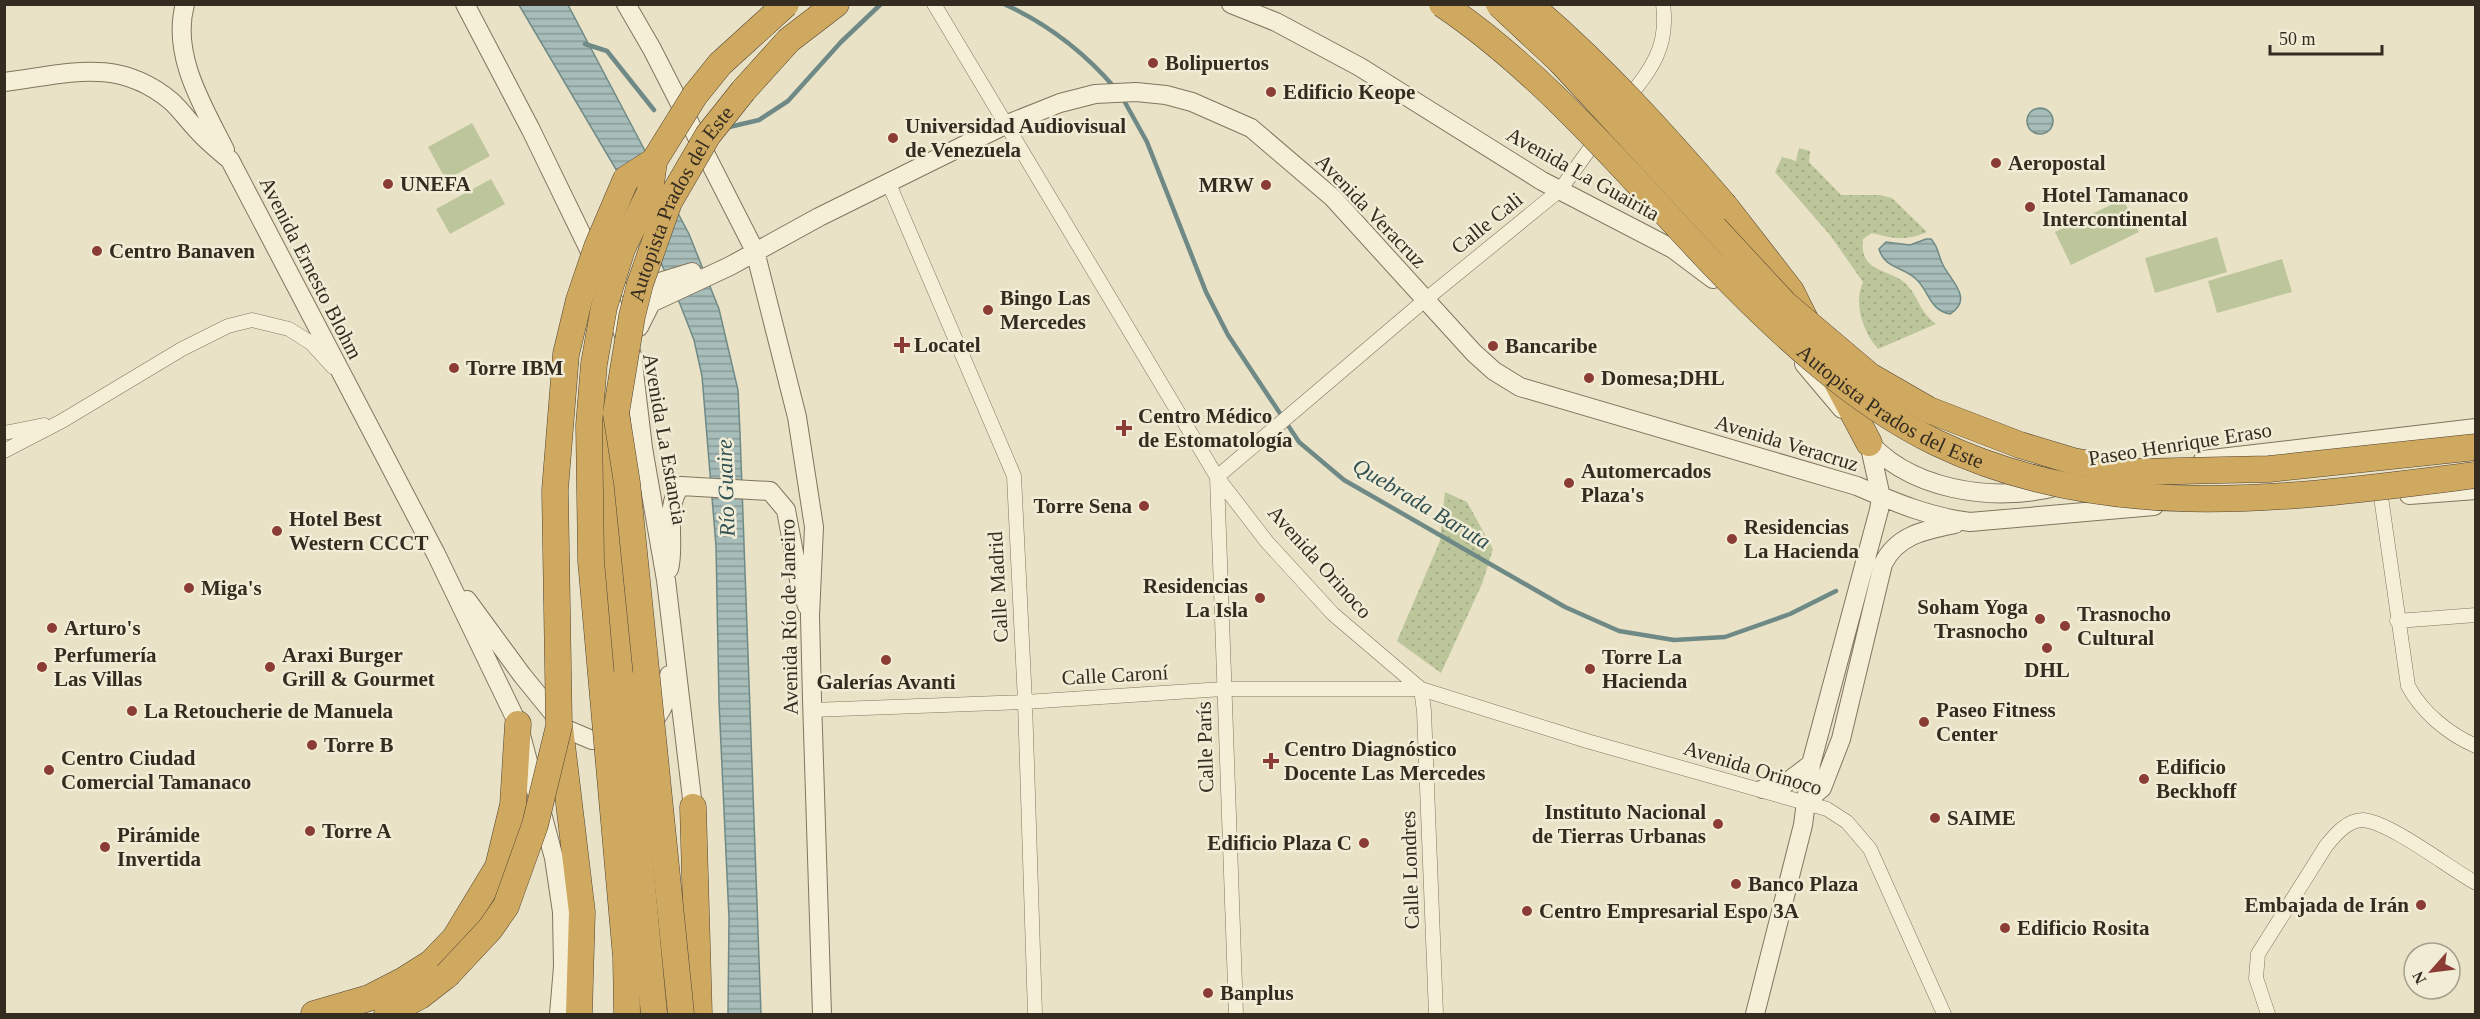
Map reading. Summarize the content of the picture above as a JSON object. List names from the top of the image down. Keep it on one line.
{"streets":{"highway":["Autopista Prados del Este"],"street":["Avenida La Guairita","Avenida Veracruz","Calle Cali","Avenida Ernesto Blohm","Avenida La Estancia","Paseo Henrique Eraso","Avenida Orinoco","Calle Madrid","Avenida Río de Janeiro","Calle Caroní","Calle París","Calle Londres"]},"crossings":[["Avenida La Guairita","Calle Cali"],["Avenida La Guairita","Paseo Henrique Eraso"],["Avenida Veracruz","Calle Cali"],["Avenida Veracruz","Avenida Orinoco"],["Avenida Veracruz","Calle Madrid"],["Avenida Veracruz","Avenida Río de Janeiro"],["Calle Cali","Avenida Orinoco"],["Calle Cali","Calle París"],["Avenida Orinoco","Calle Caroní"],["Avenida Orinoco","Calle París"],["Avenida Orinoco","Calle Londres"],["Calle Madrid","Calle Caroní"],["Avenida Río de Janeiro","Calle Caroní"],["Calle Caroní","Calle París"],["Calle Caroní","Calle Londres"]],"water":["Río Guaire","Quebrada Baruta"],"places":{"other":["Bolipuertos","Edificio Keope","Universidad Audiovisual de Venezuela","Aeropostal","UNEFA","MRW","Hotel Tamanaco Intercontinental","Centro Banaven","Bingo Las Mercedes","Bancaribe","Torre IBM","Domesa;DHL","Automercados Plaza's","Torre Sena","Hotel Best Western CCCT","Residencias La Hacienda","Miga's","Residencias La Isla","Soham Yoga Trasnocho","Trasnocho Cultural","Arturo's","DHL","Galerías Avanti","Perfumería Las Villas","Araxi Burger Grill & Gourmet","Torre La Hacienda","La Retoucherie de Manuela","Paseo Fitness Center","Torre B","Centro Ciudad Comercial Tamanaco","Edificio Beckhoff","SAIME","Instituto Nacional de Tierras Urbanas","Torre A","Edificio Plaza C","Pirámide Invertida","Banco Plaza","Embajada de Irán","Centro Empresarial Espo 3A","Edificio Rosita","Banplus"],"health":["Locatel","Centro Médico de Estomatología","Centro Diagnóstico Docente Las Mercedes"]},"scale_bar":"50 m","north":"bottom left"}
